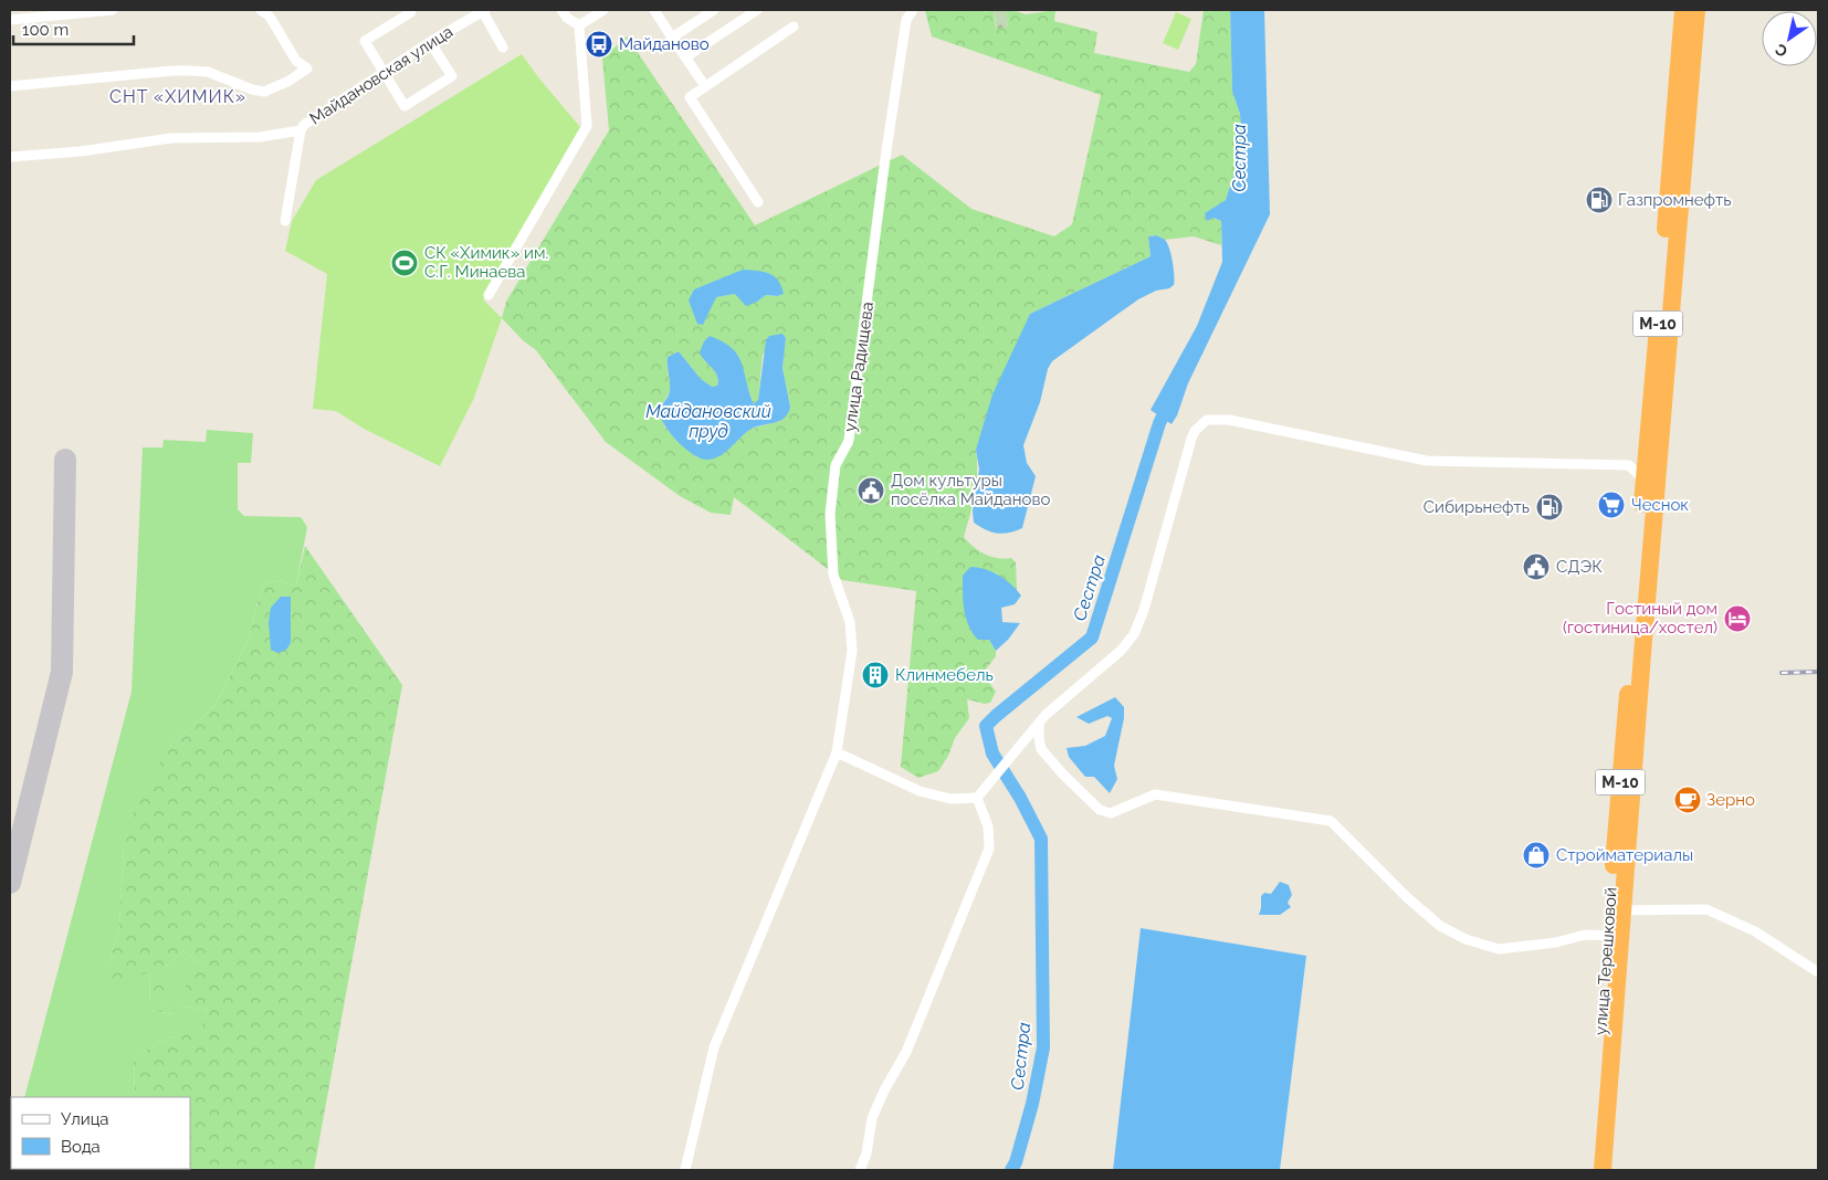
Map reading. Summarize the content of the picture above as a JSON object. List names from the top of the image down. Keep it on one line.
{"streets":{"highway":["М-10","улица Терешковой"],"street":["Майдановская улица","улица Радищева"]},"crossings":[["М-10","улица Терешковой"]],"districts":["СНТ «ХИМИК»"],"water":["Сестра","Майдановский пруд"],"places":{"bus stop":["Майданово"],"fuel station":["Газпромнефть","Сибирьнефть"],"sports":["СК «Химик» им. С.Г. Минаева"],"public building":["Дом культуры посёлка Майданово","СДЭК"],"supermarket":["Чеснок"],"hotel":["Гостиный дом (гостиница/хостел)"],"building":["Клинмебель"],"cafe":["Зерно"],"shop":["Стройматериалы"]},"legend":["Улица","Вода"],"scale_bar":"100 m","north":"bottom left"}
